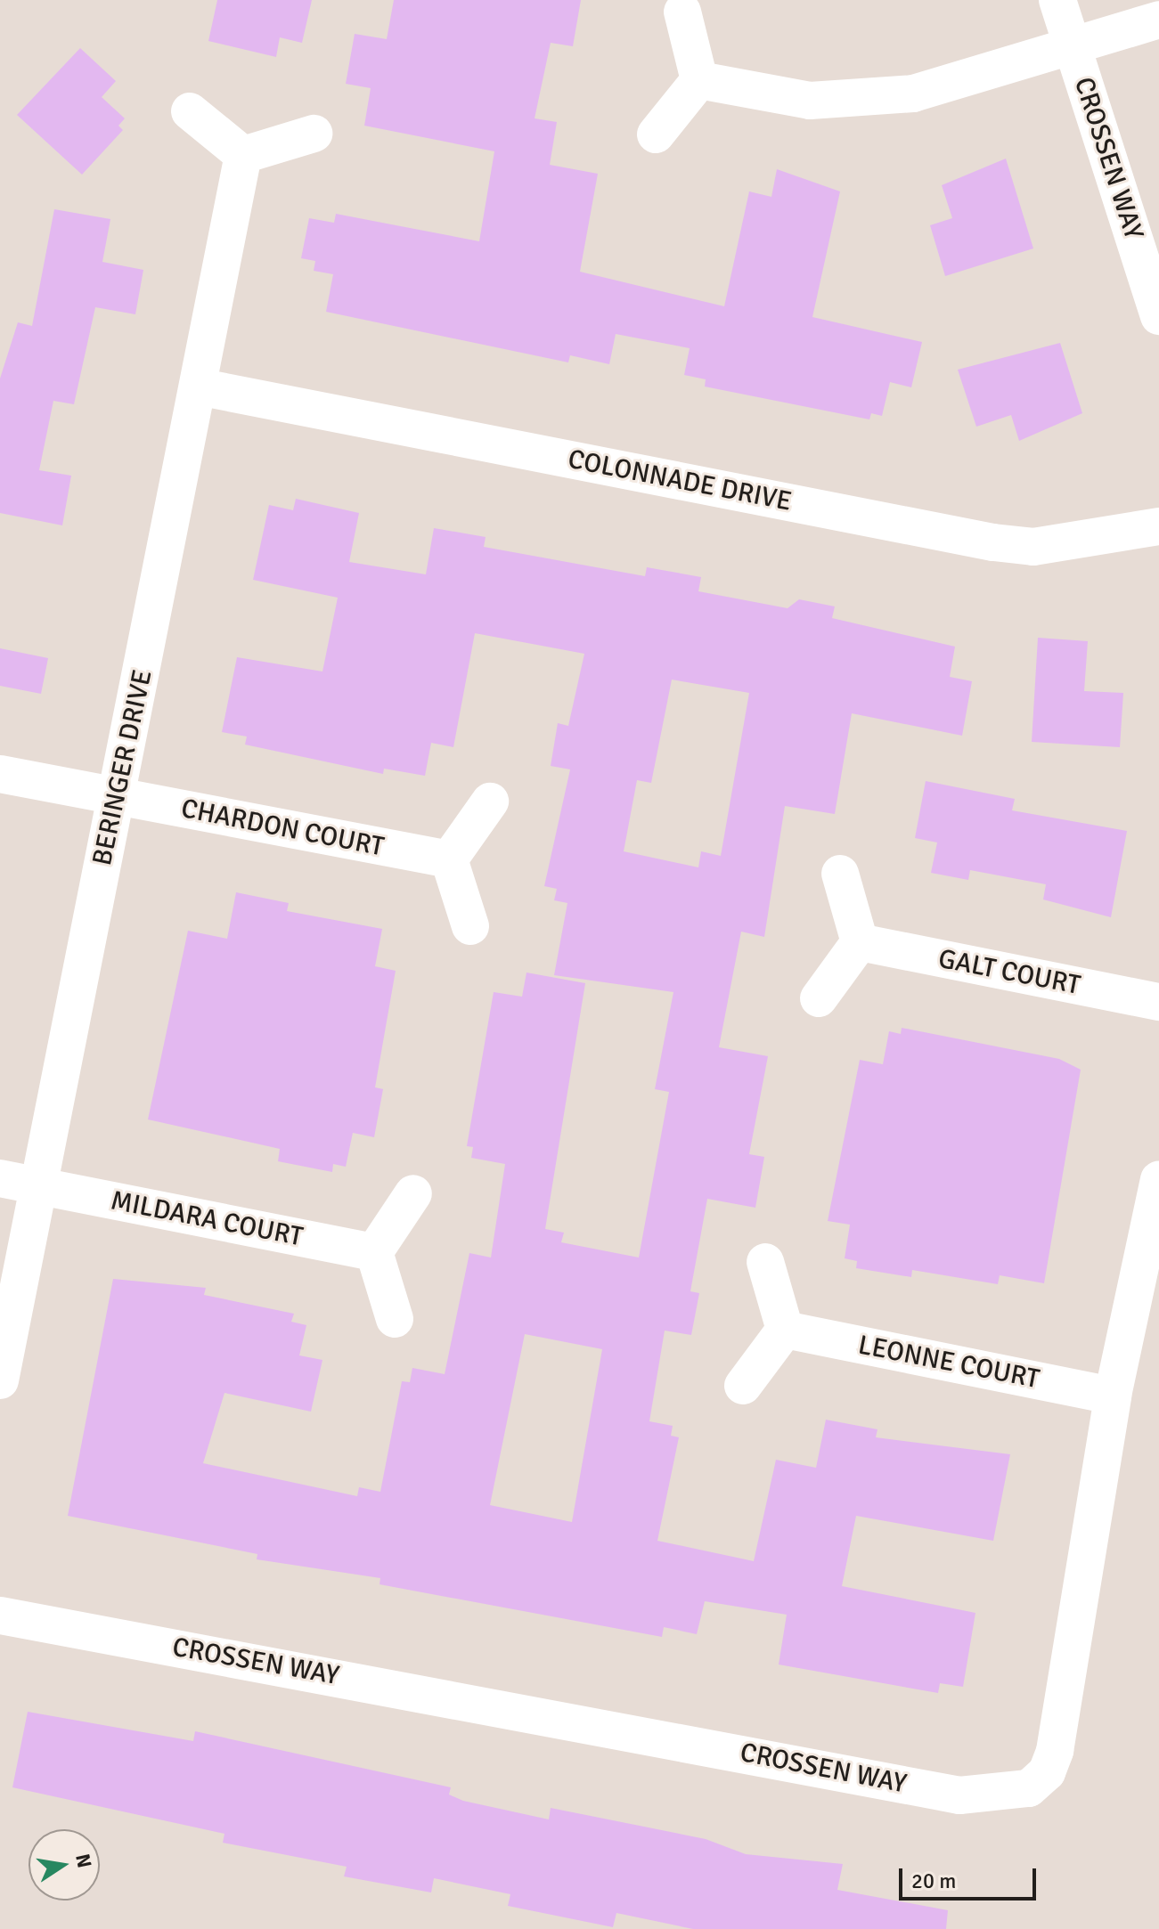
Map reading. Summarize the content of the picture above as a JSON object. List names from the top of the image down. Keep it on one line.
{"streets":{"street":["CROSSEN WAY","COLONNADE DRIVE","BERINGER DRIVE","CHARDON COURT","GALT COURT","MILDARA COURT","LEONNE COURT"]},"crossings":[["CROSSEN WAY","LEONNE COURT"],["COLONNADE DRIVE","BERINGER DRIVE"],["BERINGER DRIVE","CHARDON COURT"],["BERINGER DRIVE","MILDARA COURT"]],"scale_bar":"20 m","north":"right"}
